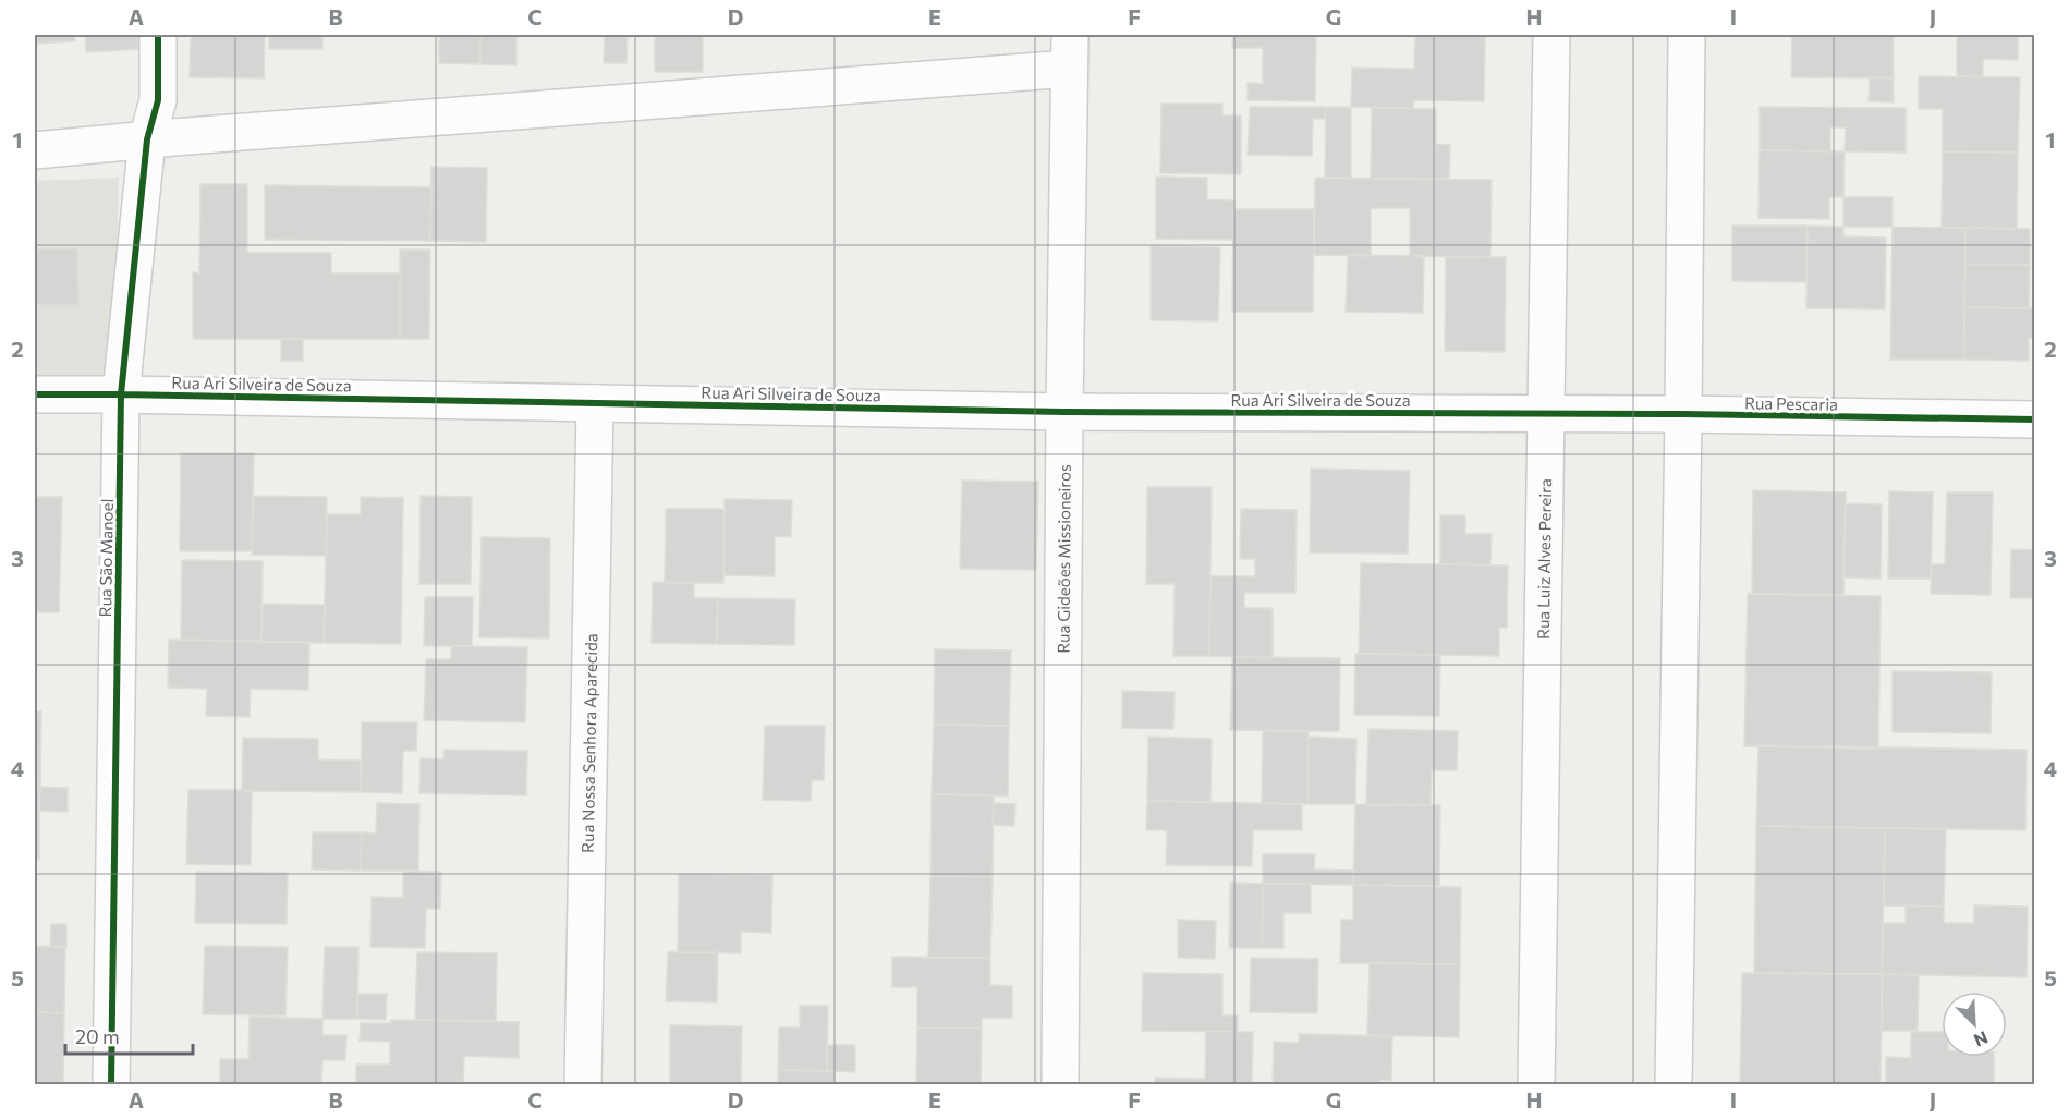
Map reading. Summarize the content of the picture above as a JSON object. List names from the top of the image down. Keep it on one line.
{"streets":{"street":["Rua Ari Silveira de Souza","Rua Pescaria","Rua São Manoel","Rua Gideões Missioneiros","Rua Luiz Alves Pereira","Rua Nossa Senhora Aparecida"]},"crossings":[["Rua Ari Silveira de Souza","Rua Pescaria"],["Rua Ari Silveira de Souza","Rua São Manoel"],["Rua Ari Silveira de Souza","Rua Gideões Missioneiros"],["Rua Ari Silveira de Souza","Rua Luiz Alves Pereira"],["Rua Ari Silveira de Souza","Rua Nossa Senhora Aparecida"],["Rua Pescaria","Rua Luiz Alves Pereira"]],"scale_bar":"20 m","north":"bottom right","grid":{"columns":["A","B","C","D","E","F","G","H","I","J"],"rows":["1","2","3","4","5"]}}
